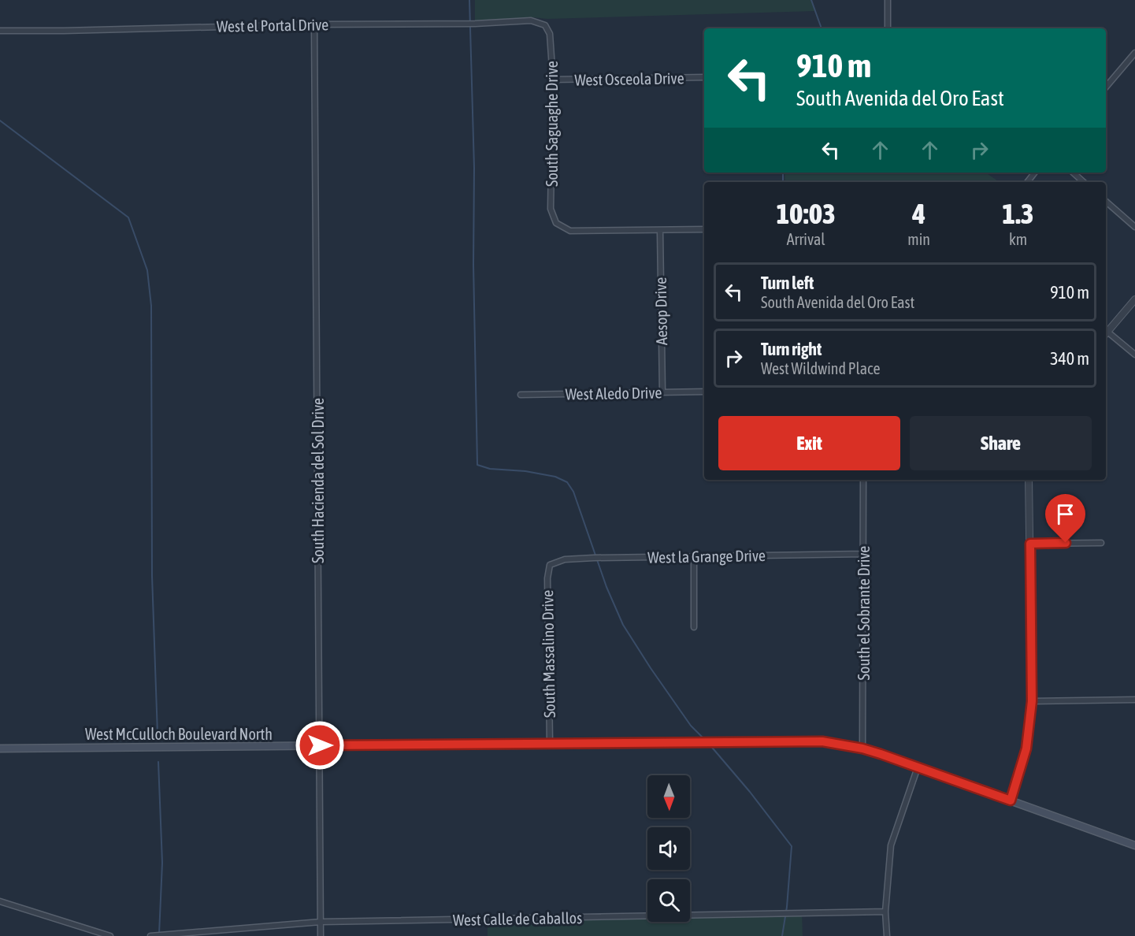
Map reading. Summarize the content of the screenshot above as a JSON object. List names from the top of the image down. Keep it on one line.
{"streets":{"main road":["West McCulloch Boulevard North"],"street":["West el Portal Drive","West Osceola Drive","South Saguaghe Drive","Aesop Drive","West Aledo Drive","South Hacienda del Sol Drive","West la Grange Drive","South el Sobrante Drive","South Massalino Drive","West Calle de Caballos"]},"crossings":[["West el Portal Drive","South Saguaghe Drive"],["West el Portal Drive","South Hacienda del Sol Drive"],["West Osceola Drive","South Saguaghe Drive"],["South Saguaghe Drive","Aesop Drive"],["Aesop Drive","West Aledo Drive"],["South Hacienda del Sol Drive","West McCulloch Boulevard North"],["South Hacienda del Sol Drive","West Calle de Caballos"],["West la Grange Drive","South el Sobrante Drive"],["West la Grange Drive","South Massalino Drive"],["South el Sobrante Drive","West McCulloch Boulevard North"],["South Massalino Drive","West McCulloch Boulevard North"]],"north":"bottom","page":{"turn":["910 m","South Avenida del Oro East"],"eta":["10:03","Arrival","4","min","1.3","km"],"list":[{"name":"Turn left","note":"South Avenida del Oro East","value":"910 m"},{"name":"Turn right","note":"West Wildwind Place","value":"340 m"}],"buttons":["Exit","Share"]}}
